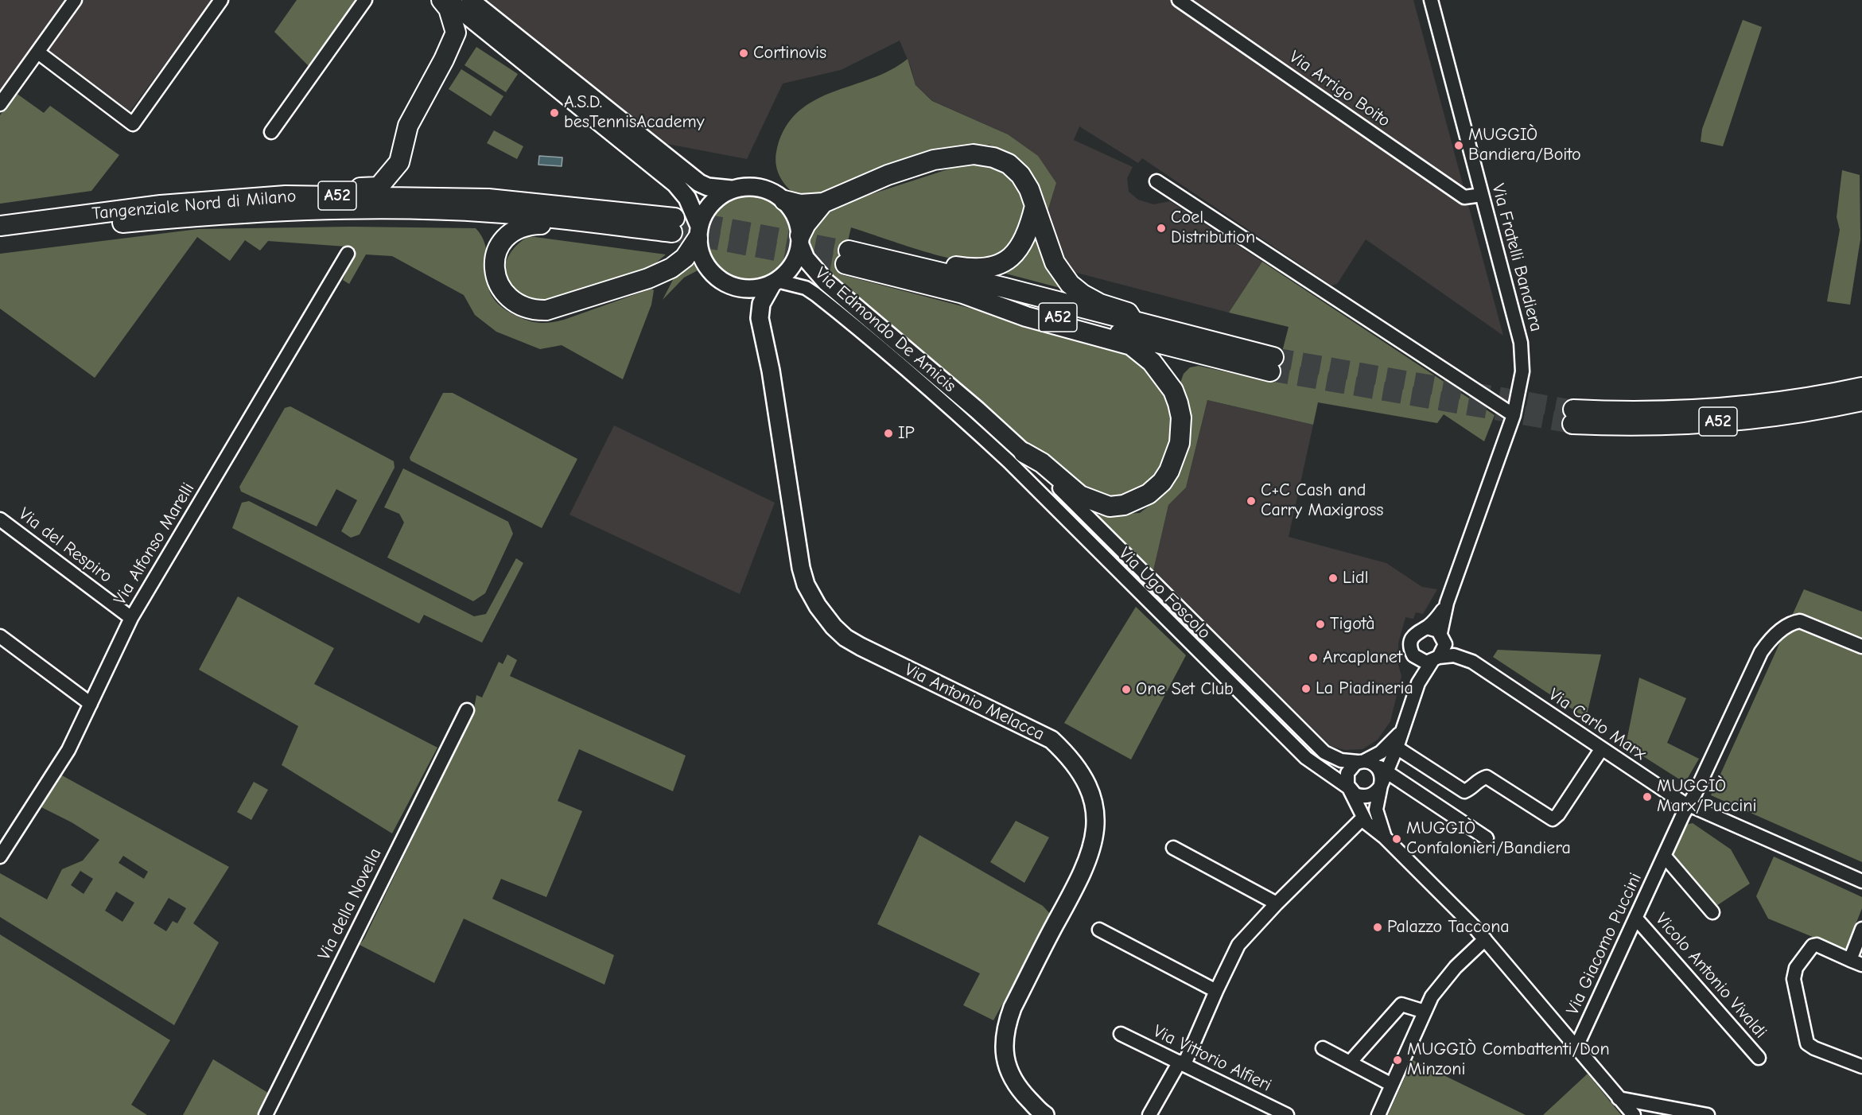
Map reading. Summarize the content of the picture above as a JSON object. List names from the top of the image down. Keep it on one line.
{"streets":{"highway":["A52","Tangenziale Nord di Milano"],"main road":["Via Edmondo De Amicis","Via Ugo Foscolo","Via Antonio Melacca"],"street":["Via Arrigo Boito","Via Fratelli Bandiera","Via Alfonso Marelli","Via del Respiro","Via Carlo Marx","Via della Novella","Via Giacomo Puccini","Vicolo Antonio Vivaldi","Via Vittorio Alfieri"]},"crossings":[["Via Arrigo Boito","Via Fratelli Bandiera"],["Via Fratelli Bandiera","Via Ugo Foscolo"],["Via Fratelli Bandiera","Via Carlo Marx"],["Via Edmondo De Amicis","Via Ugo Foscolo"],["Via Edmondo De Amicis","Via Antonio Melacca"],["Via Alfonso Marelli","Via del Respiro"],["Via Carlo Marx","Via Giacomo Puccini"],["Via Giacomo Puccini","Vicolo Antonio Vivaldi"]],"places":["Cortinovis","A.S.D. besTennisAcademy","MUGGIÒ Bandiera/Boito","Coel Distribution","IP","C+C Cash and Carry Maxigross","Lidl","Tigotà","Arcaplanet","La Piadineria","One Set Club","MUGGIÒ Marx/Puccini","MUGGIÒ Confalonieri/Bandiera","Palazzo Taccona","MUGGIÒ Combattenti/Don Minzoni"]}
